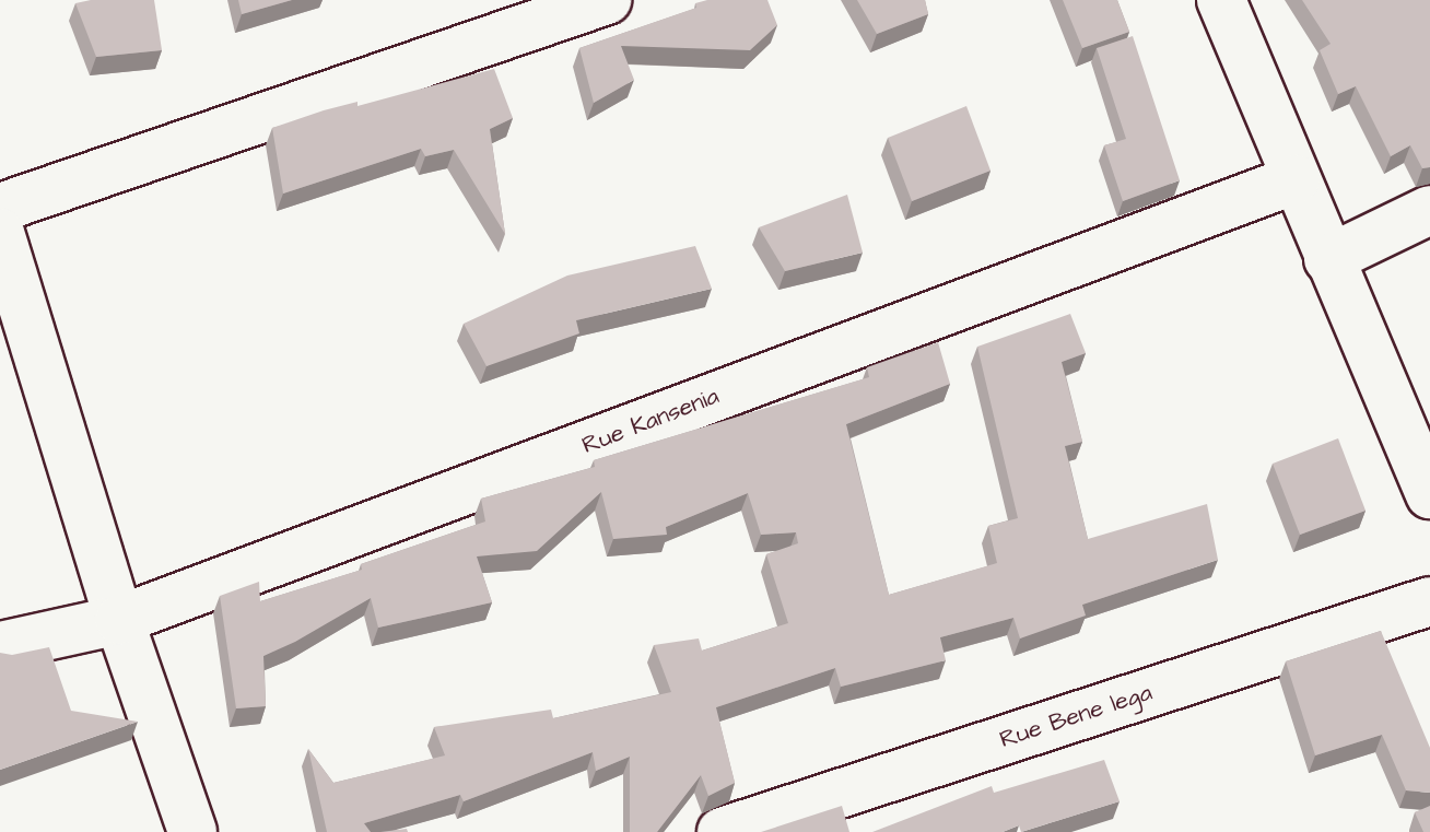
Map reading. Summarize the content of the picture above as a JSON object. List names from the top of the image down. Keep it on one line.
{"streets":{"street":["Rue Kansenia","Rue Bene lega"]}}
